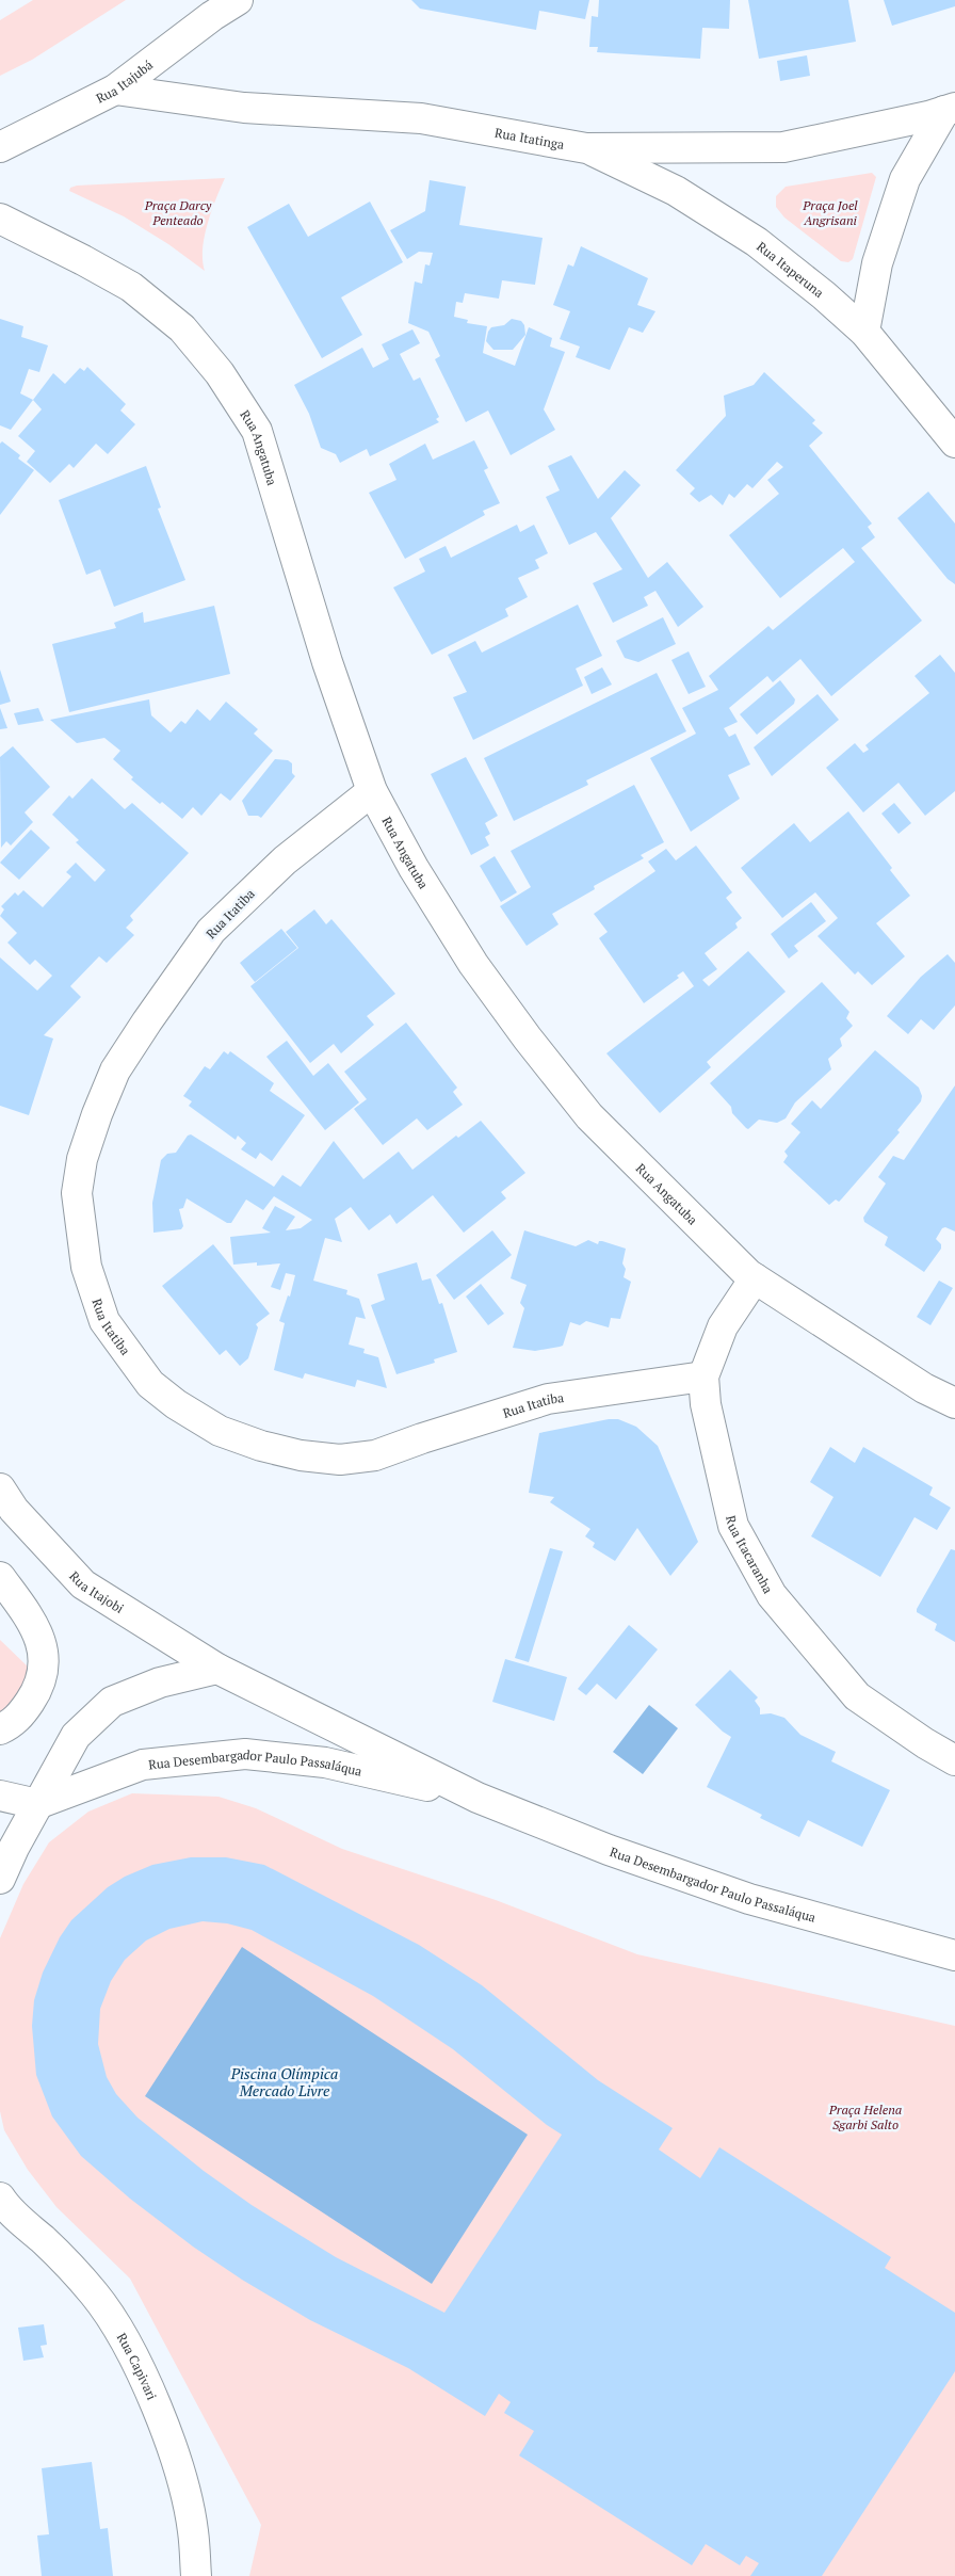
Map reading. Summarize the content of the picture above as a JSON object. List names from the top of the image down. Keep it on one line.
{"streets":{"street":["Rua Itajubá","Rua Itatinga","Rua Itaperuna","Rua Angatuba","Rua Itatiba","Rua Itacaranha","Rua Itajobi","Rua Desembargador Paulo Passaláqua","Rua Capivari"]},"crossings":[["Rua Itajubá","Rua Itatinga"],["Rua Itatinga","Rua Itaperuna"],["Rua Angatuba","Rua Itatiba"],["Rua Angatuba","Rua Itacaranha"],["Rua Itatiba","Rua Itacaranha"],["Rua Itajobi","Rua Desembargador Paulo Passaláqua"]],"water":["Piscina Olímpica Mercado Livre"],"parks":["Praça Darcy Penteado","Praça Joel Angrisani","Praça Helena Sgarbi Salto"]}
